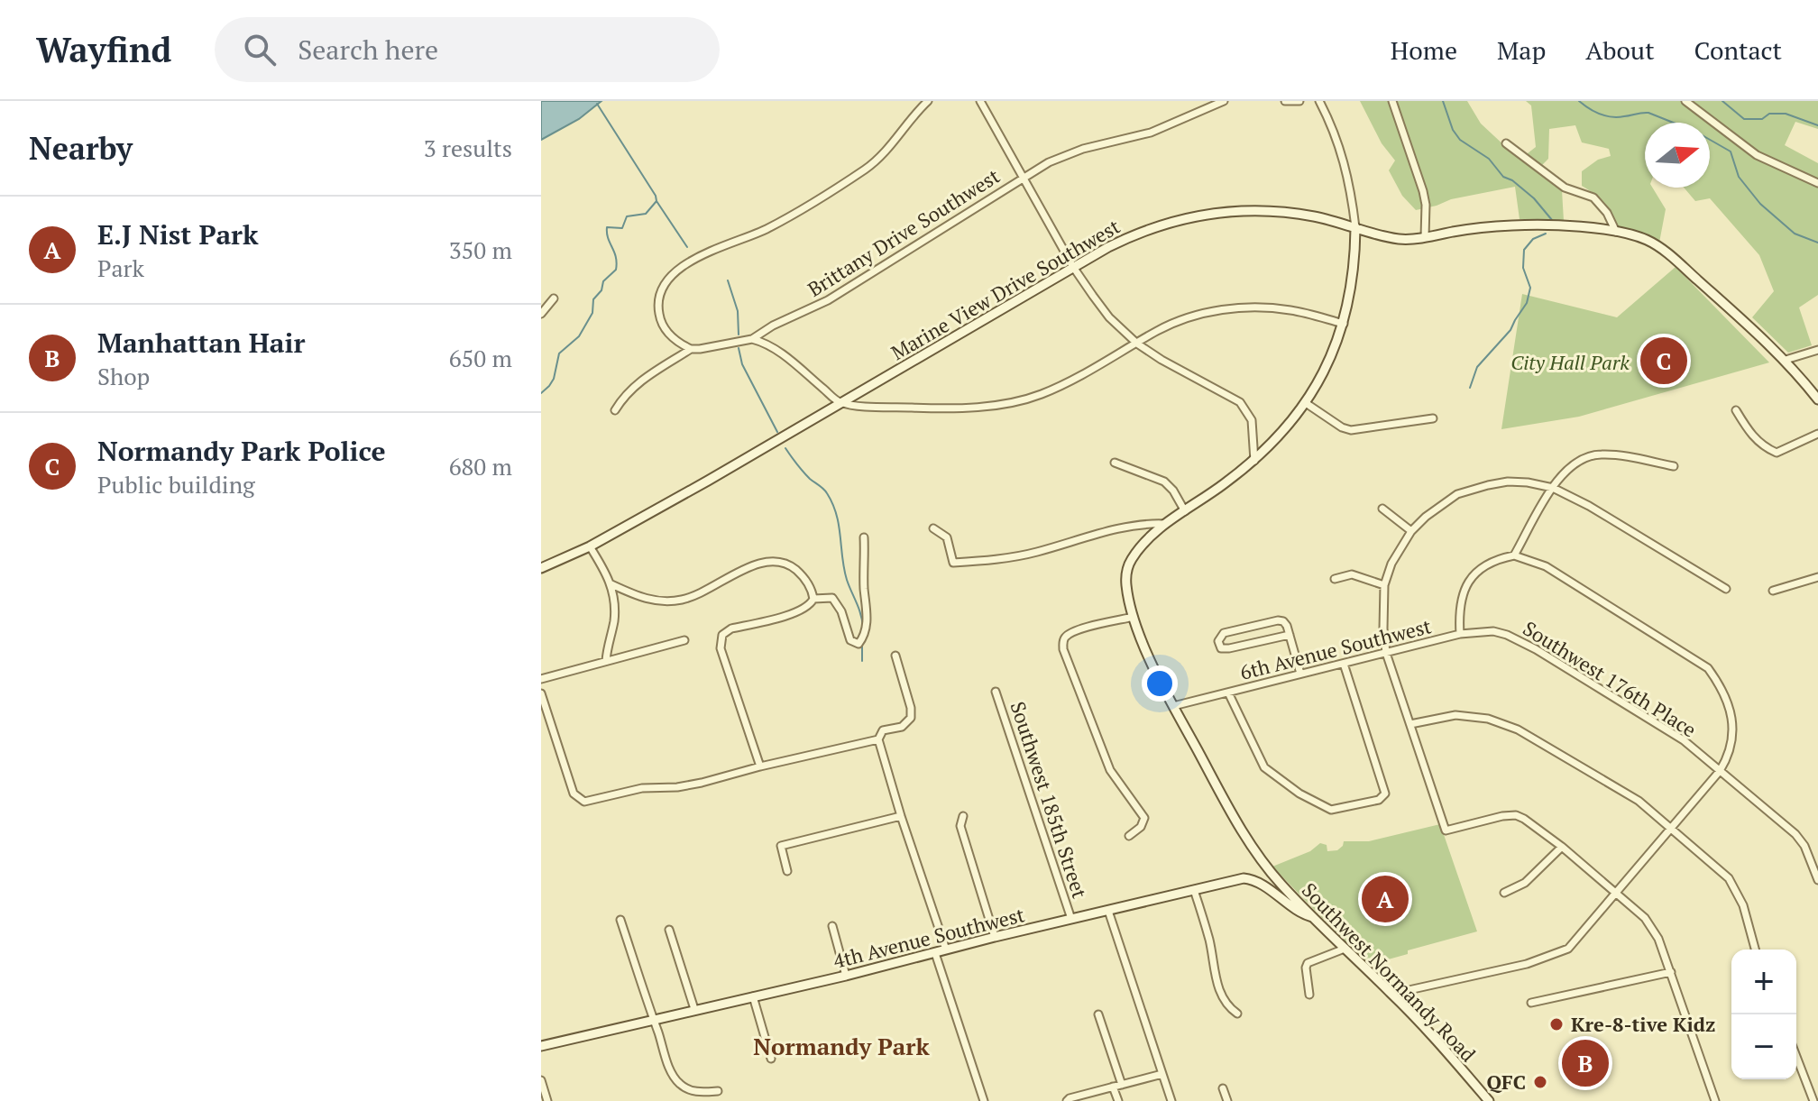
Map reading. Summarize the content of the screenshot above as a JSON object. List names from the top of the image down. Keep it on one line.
{"streets":{"street":["Brittany Drive Southwest","Marine View Drive Southwest","6th Avenue Southwest","Southwest 176th Place","Southwest 185th Street","4th Avenue Southwest","Southwest Normandy Road"]},"crossings":[["Marine View Drive Southwest","Southwest Normandy Road"],["6th Avenue Southwest","Southwest 176th Place"],["6th Avenue Southwest","Southwest Normandy Road"],["Southwest 185th Street","4th Avenue Southwest"],["4th Avenue Southwest","Southwest Normandy Road"]],"districts":["Normandy Park"],"parks":["City Hall Park"],"places":["Kre-8-tive Kidz","QFC"],"north":"right","page":{"header":"Wayfind","search":"Search here","nav":["Home","Map","About","Contact"],"heading":["Nearby","3 results"],"list":[{"mark":"A","name":"E.J Nist Park","note":"Park","value":"350 m"},{"mark":"B","name":"Manhattan Hair","note":"Shop","value":"650 m"},{"mark":"C","name":"Normandy Park Police","note":"Public building","value":"680 m"}],"pins":["C","A","B"],"map_buttons":["+","−"]}}
